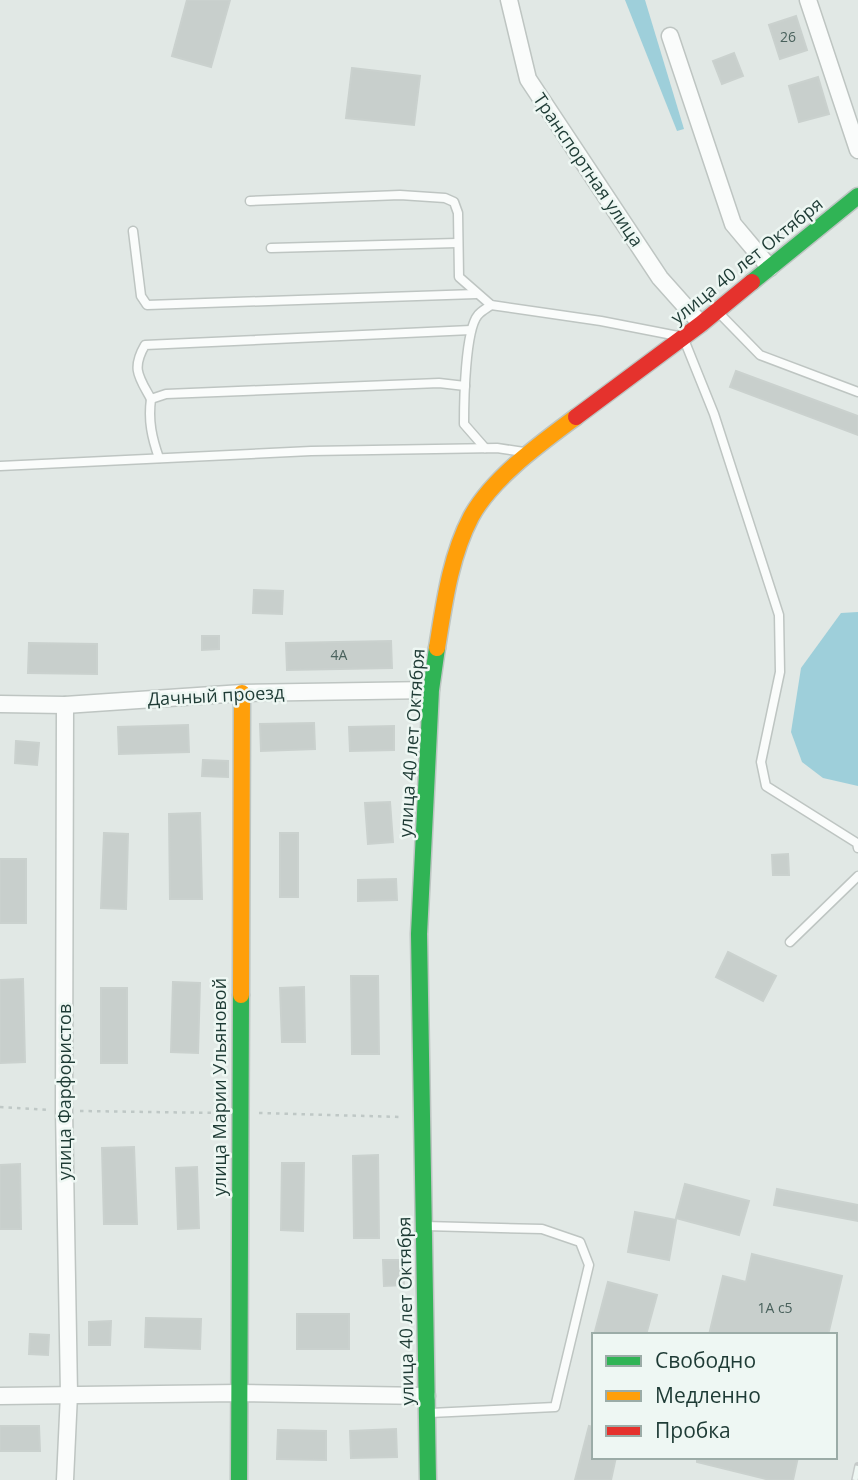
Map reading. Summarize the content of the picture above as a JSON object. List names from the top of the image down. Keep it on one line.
{"streets":{"street":["Транспортная улица","улица 40 лет Октября","Дачный проезд","улица Марии Ульяновой","улица Фарфористов"]},"crossings":[["Транспортная улица","улица 40 лет Октября"],["улица 40 лет Октября","Дачный проезд"],["Дачный проезд","улица Марии Ульяновой"],["Дачный проезд","улица Фарфористов"]],"house_numbers":["26","4А","1А с5"],"legend":["Свободно","Медленно","Пробка"]}
